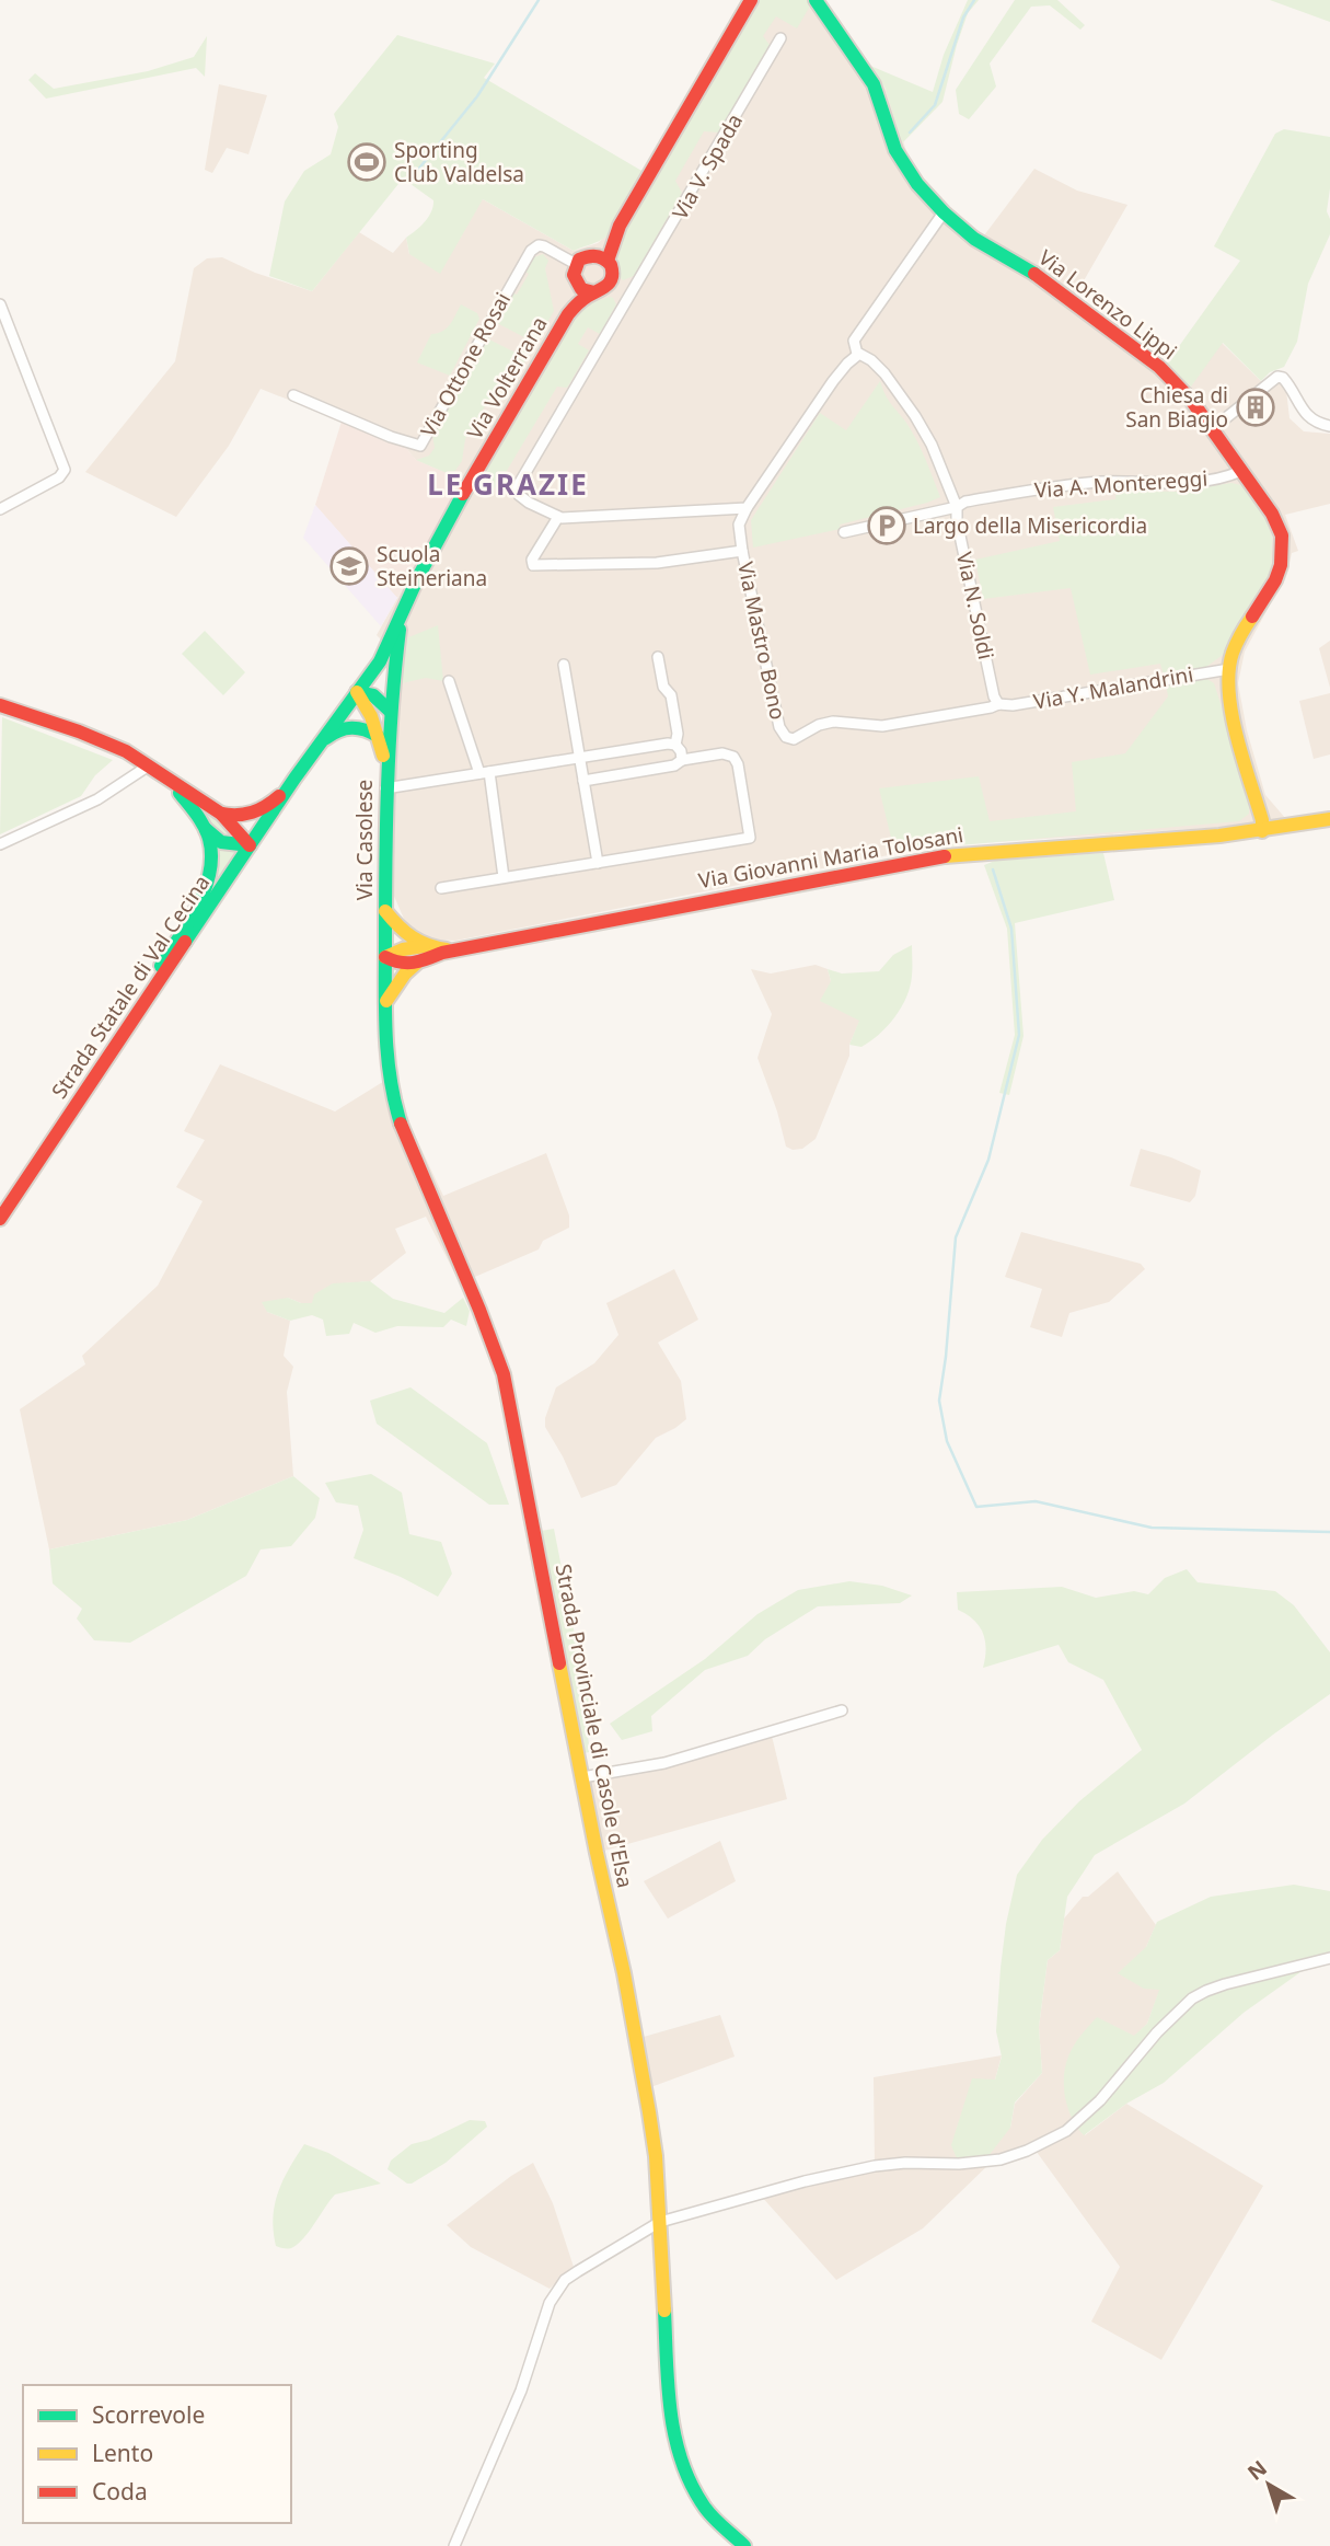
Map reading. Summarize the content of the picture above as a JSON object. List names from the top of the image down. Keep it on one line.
{"streets":{"main road":["Via Lorenzo Lippi","Via Volterrana","Via Casolese","Via Giovanni Maria Tolosani","Strada Statale di Val Cecina","Strada Provinciale di Casole d'Elsa"],"street":["Via V. Spada","Via Ottone Rosai","Via A. Montereggi","Via N. Soldi","Via Mastro Bono","Via Y. Malandrini"]},"crossings":[["Via Lorenzo Lippi","Via A. Montereggi"],["Via Lorenzo Lippi","Via Y. Malandrini"],["Via Lorenzo Lippi","Via Giovanni Maria Tolosani"],["Via Ottone Rosai","Via Volterrana"],["Via Volterrana","Via Casolese"],["Via Volterrana","Strada Statale di Val Cecina"],["Via A. Montereggi","Via N. Soldi"],["Via N. Soldi","Via Mastro Bono"],["Via N. Soldi","Via Y. Malandrini"],["Via Mastro Bono","Via Y. Malandrini"],["Via Casolese","Strada Provinciale di Casole d'Elsa"],["Via Giovanni Maria Tolosani","Strada Provinciale di Casole d'Elsa"]],"districts":["LE GRAZIE"],"places":{"sports":["Sporting Club Valdelsa"],"building":["Chiesa di San Biagio"],"parking":["Largo della Misericordia"],"school or university":["Scuola Steineriana"]},"legend":["Scorrevole","Lento","Coda"],"north":"top left"}
